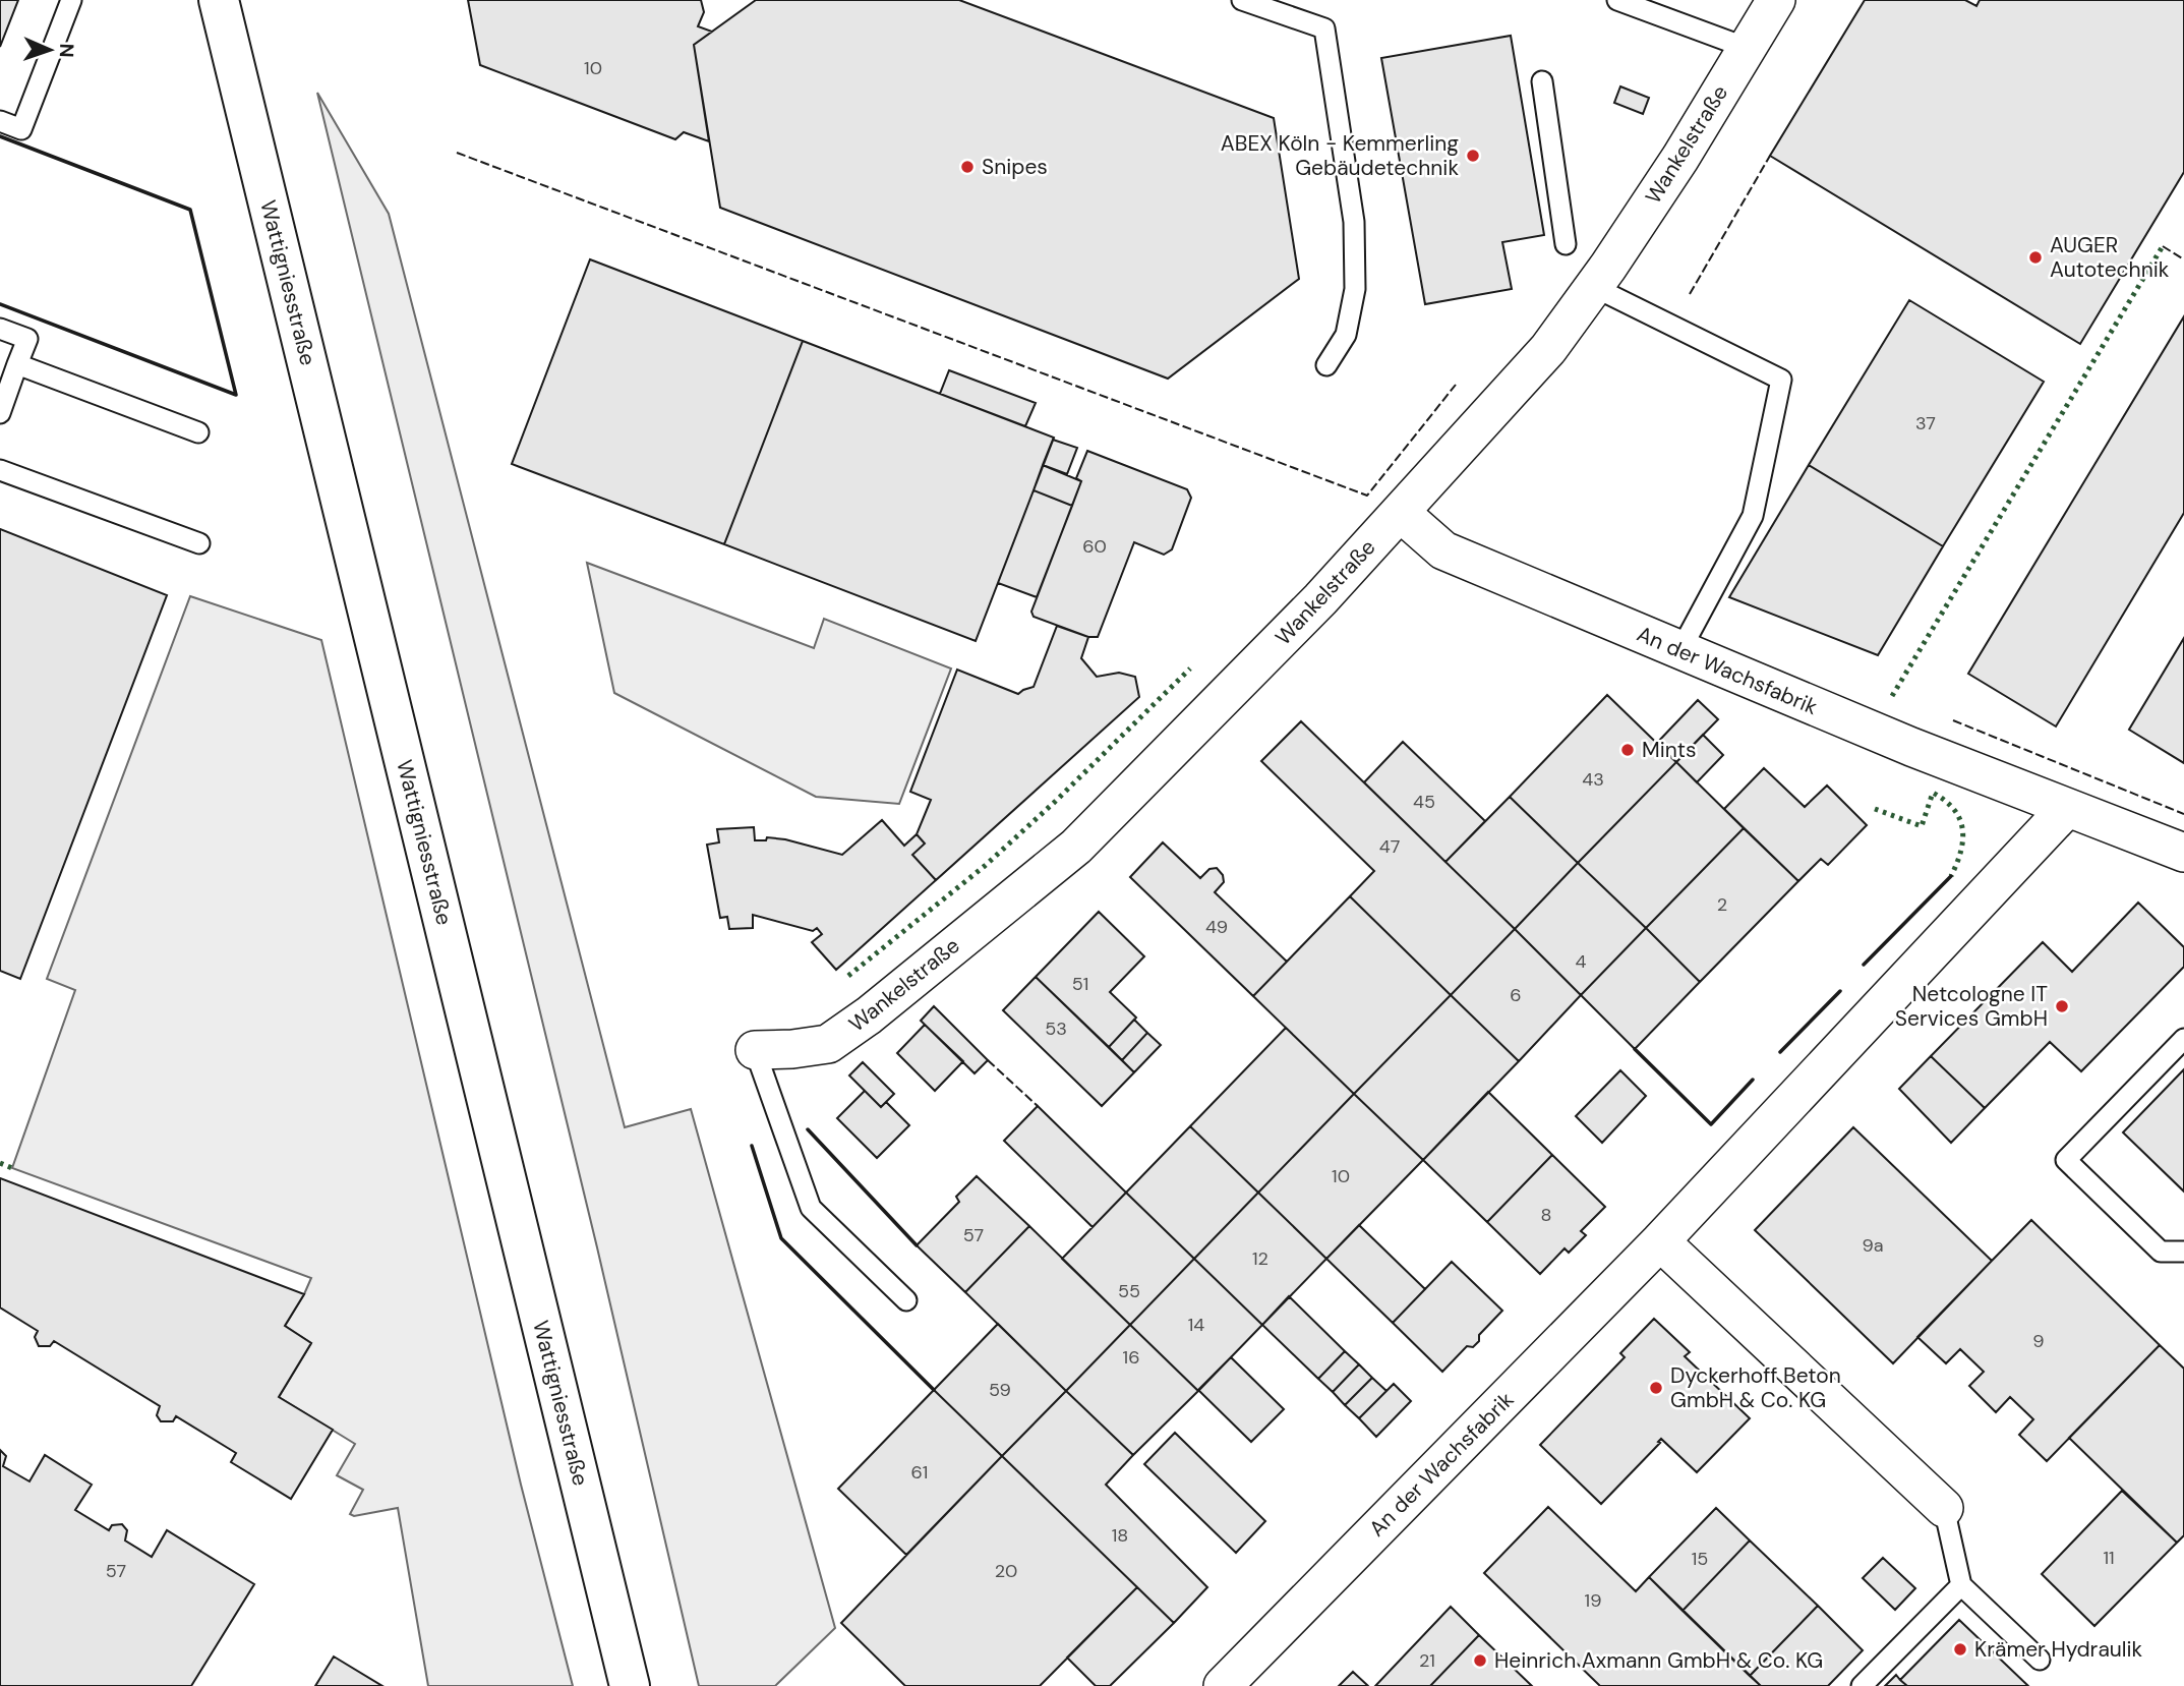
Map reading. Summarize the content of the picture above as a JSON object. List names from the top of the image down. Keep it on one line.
{"streets":{"main road":["Wattigniesstraße"],"street":["Wankelstraße","An der Wachsfabrik"]},"crossings":[["Wankelstraße","An der Wachsfabrik"]],"places":["ABEX Köln - Kemmerling Gebäudetechnik","Snipes","AUGER Autotechnik","Mints","Netcologne IT Services GmbH","Dyckerhoff Beton GmbH & Co. KG","Krämer Hydraulik","Heinrich Axmann GmbH & Co. KG"],"house_numbers":["10","37","60","43","45","47","2","49","4","51","6","53","10","8","57","9a","12","55","14","9","16","59","61","18","11","15","57","20","19","21"],"north":"right"}
